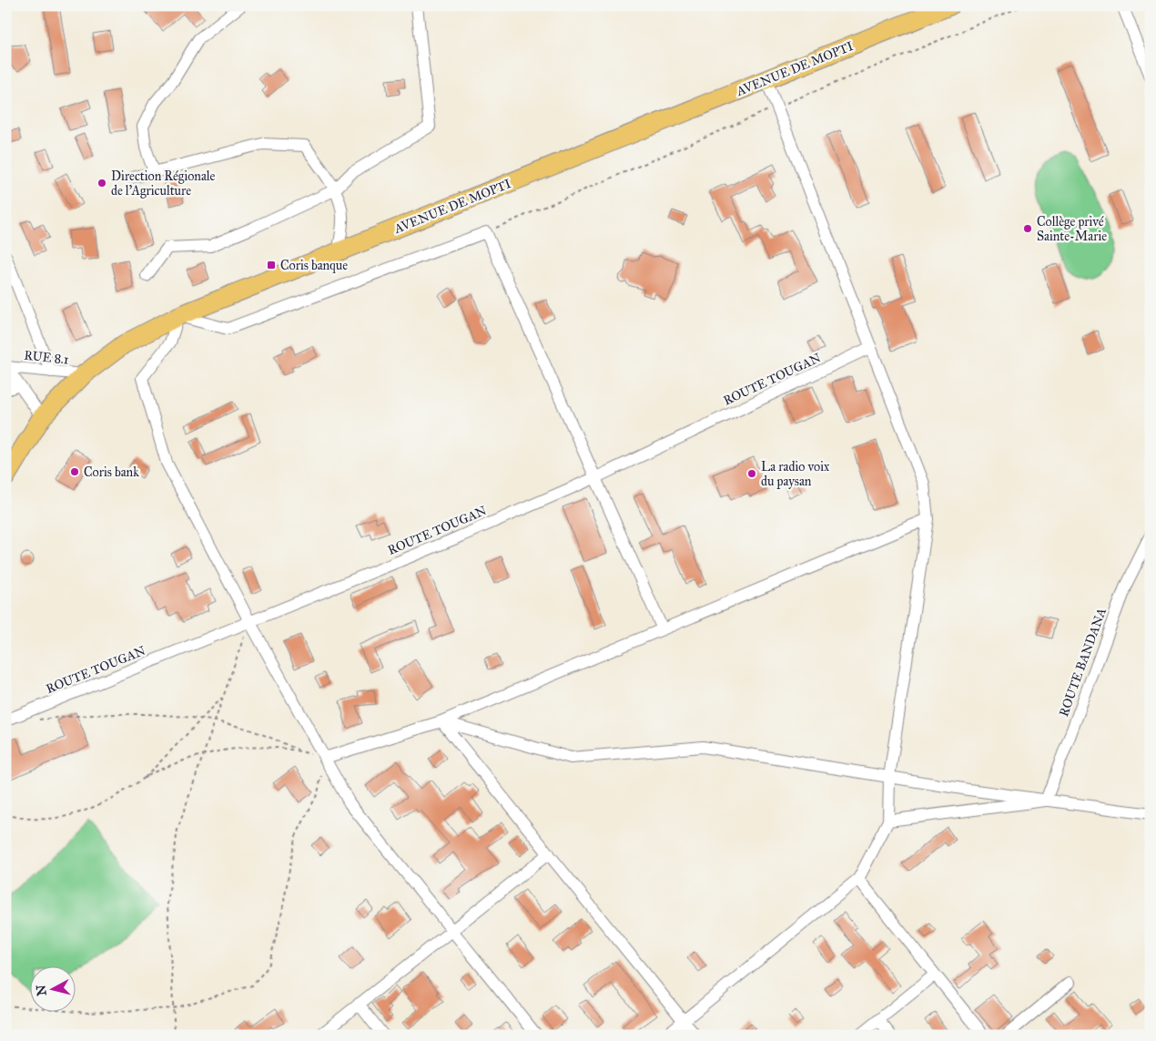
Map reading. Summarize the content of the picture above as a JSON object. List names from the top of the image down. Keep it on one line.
{"streets":{"main road":["AVENUE DE MOPTI"],"street":["RUE 8.1","ROUTE TOUGAN","ROUTE BANDANA"]},"crossings":[["AVENUE DE MOPTI","RUE 8.1"]],"places":{"other":["Direction Régionale de l'Agriculture","Collège privé Sainte-Marie","Coris bank","La radio voix du paysan"],"transit":["Coris banque"]},"north":"left"}
